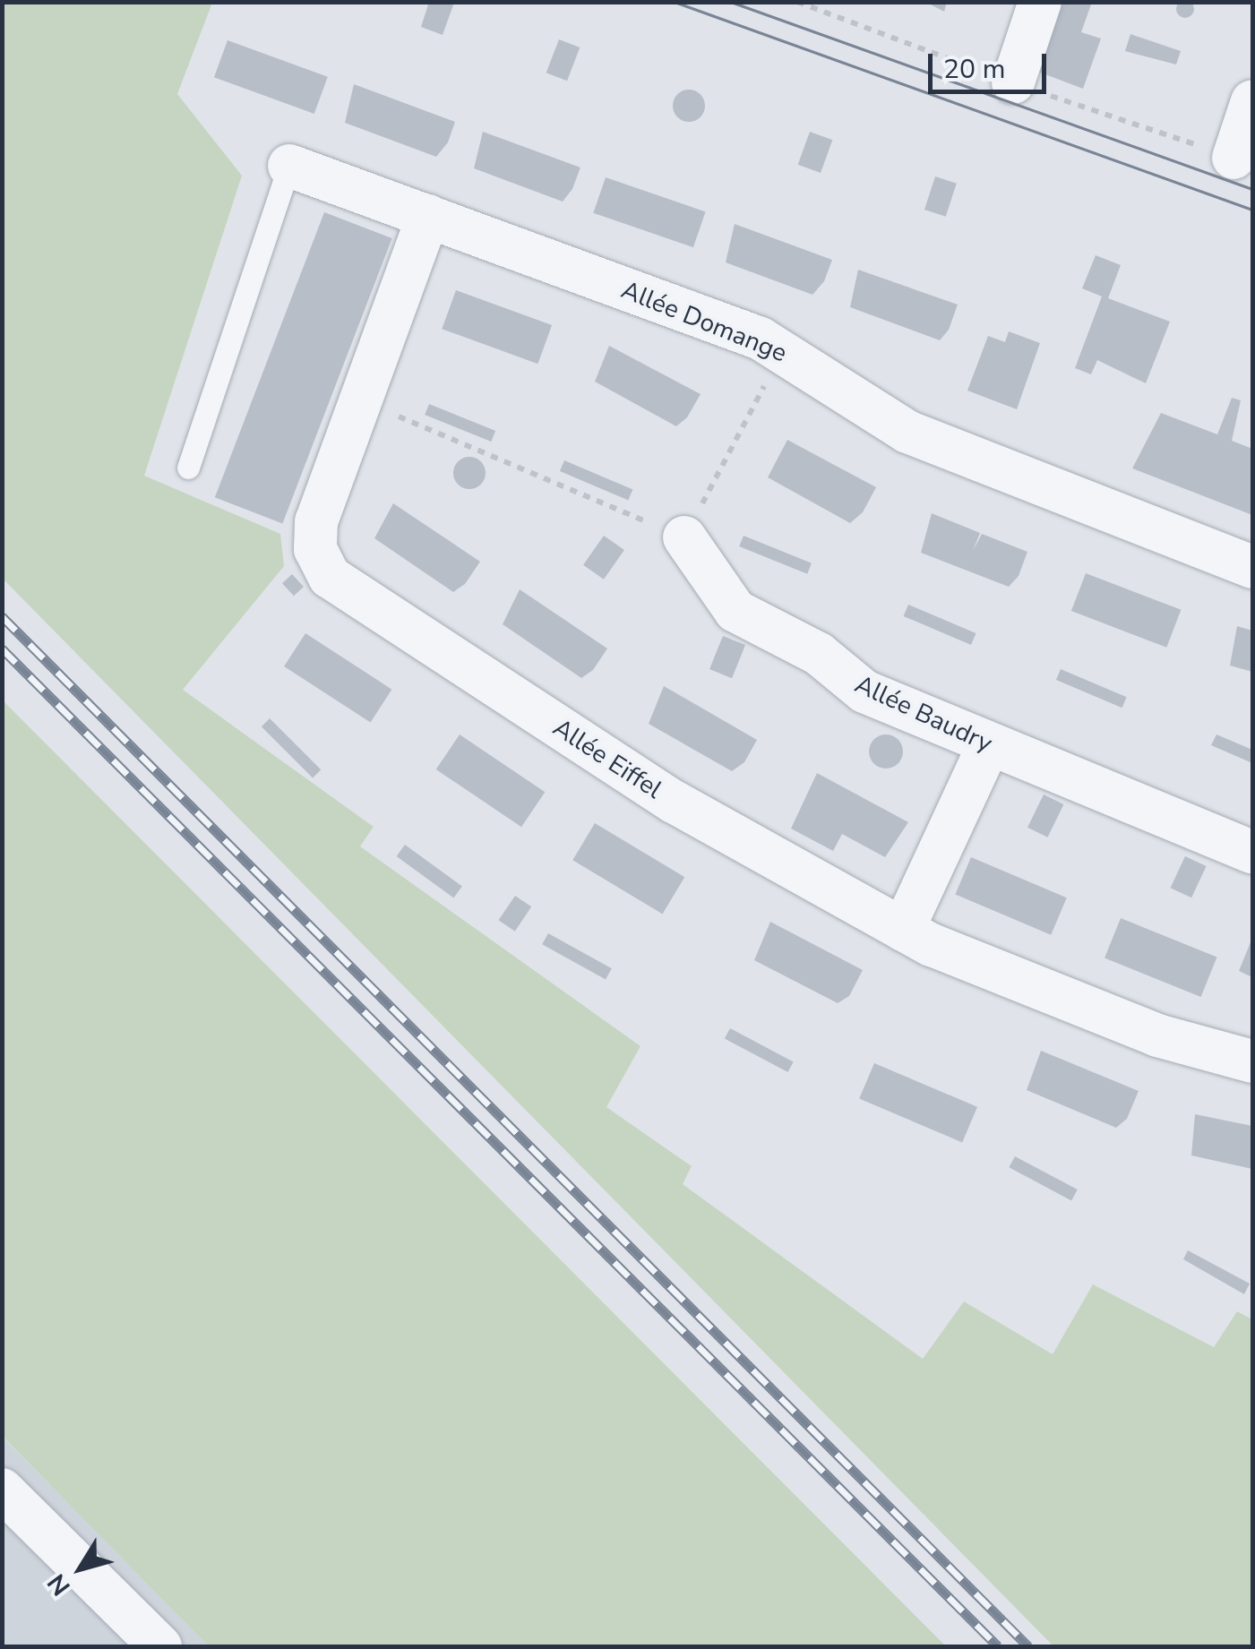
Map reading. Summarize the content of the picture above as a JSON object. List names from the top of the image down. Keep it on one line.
{"streets":{"street":["Allée Domange","Allée Baudry","Allée Eiffel"]},"crossings":[["Allée Domange","Allée Eiffel"]],"scale_bar":"20 m","north":"bottom left"}
